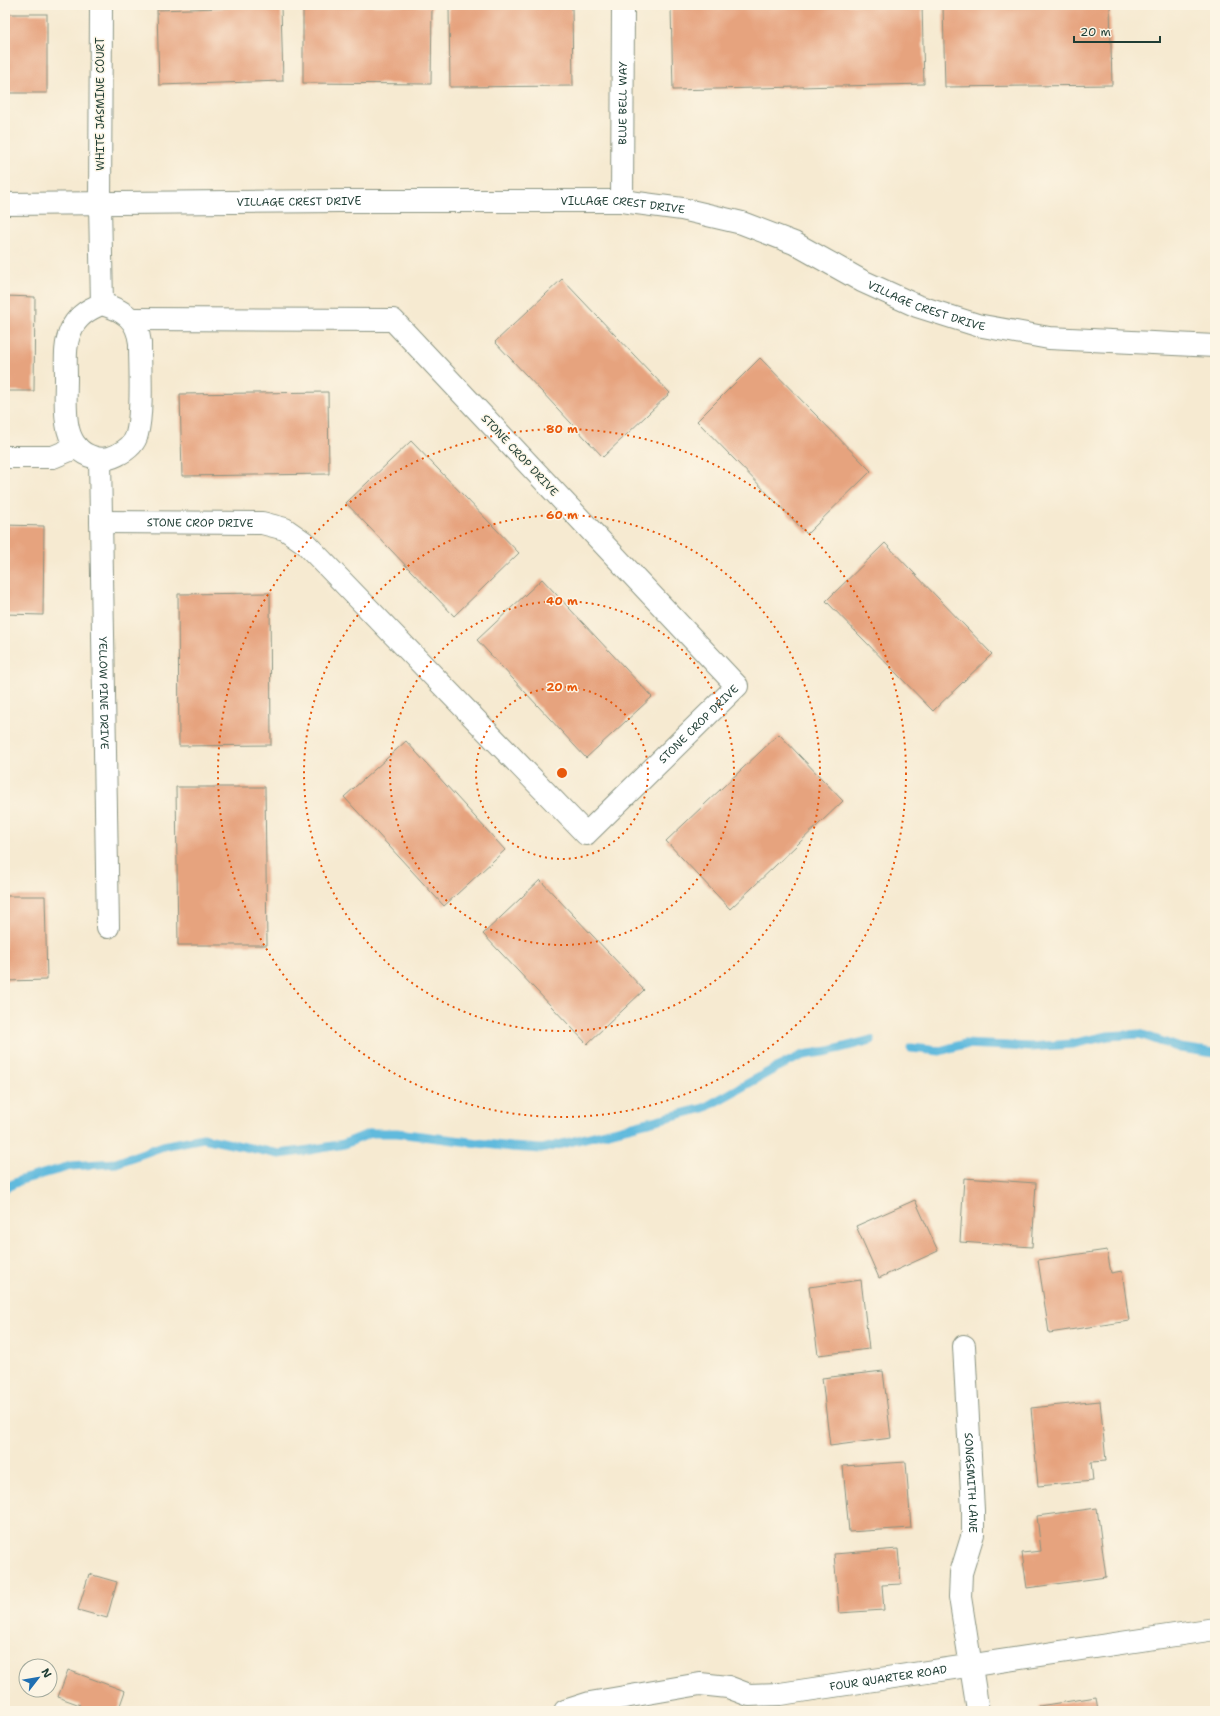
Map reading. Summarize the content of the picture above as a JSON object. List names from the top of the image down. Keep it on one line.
{"streets":{"street":["BLUE BELL WAY","WHITE JASMINE COURT","VILLAGE CREST DRIVE","STONE CROP DRIVE","YELLOW PINE DRIVE","SONGSMITH LANE","FOUR QUARTER ROAD"]},"crossings":[["BLUE BELL WAY","VILLAGE CREST DRIVE"],["WHITE JASMINE COURT","VILLAGE CREST DRIVE"],["STONE CROP DRIVE","YELLOW PINE DRIVE"],["SONGSMITH LANE","FOUR QUARTER ROAD"]],"scale_bar":"20 m","north":"top right","rings":["80 m","60 m","40 m","20 m"]}
